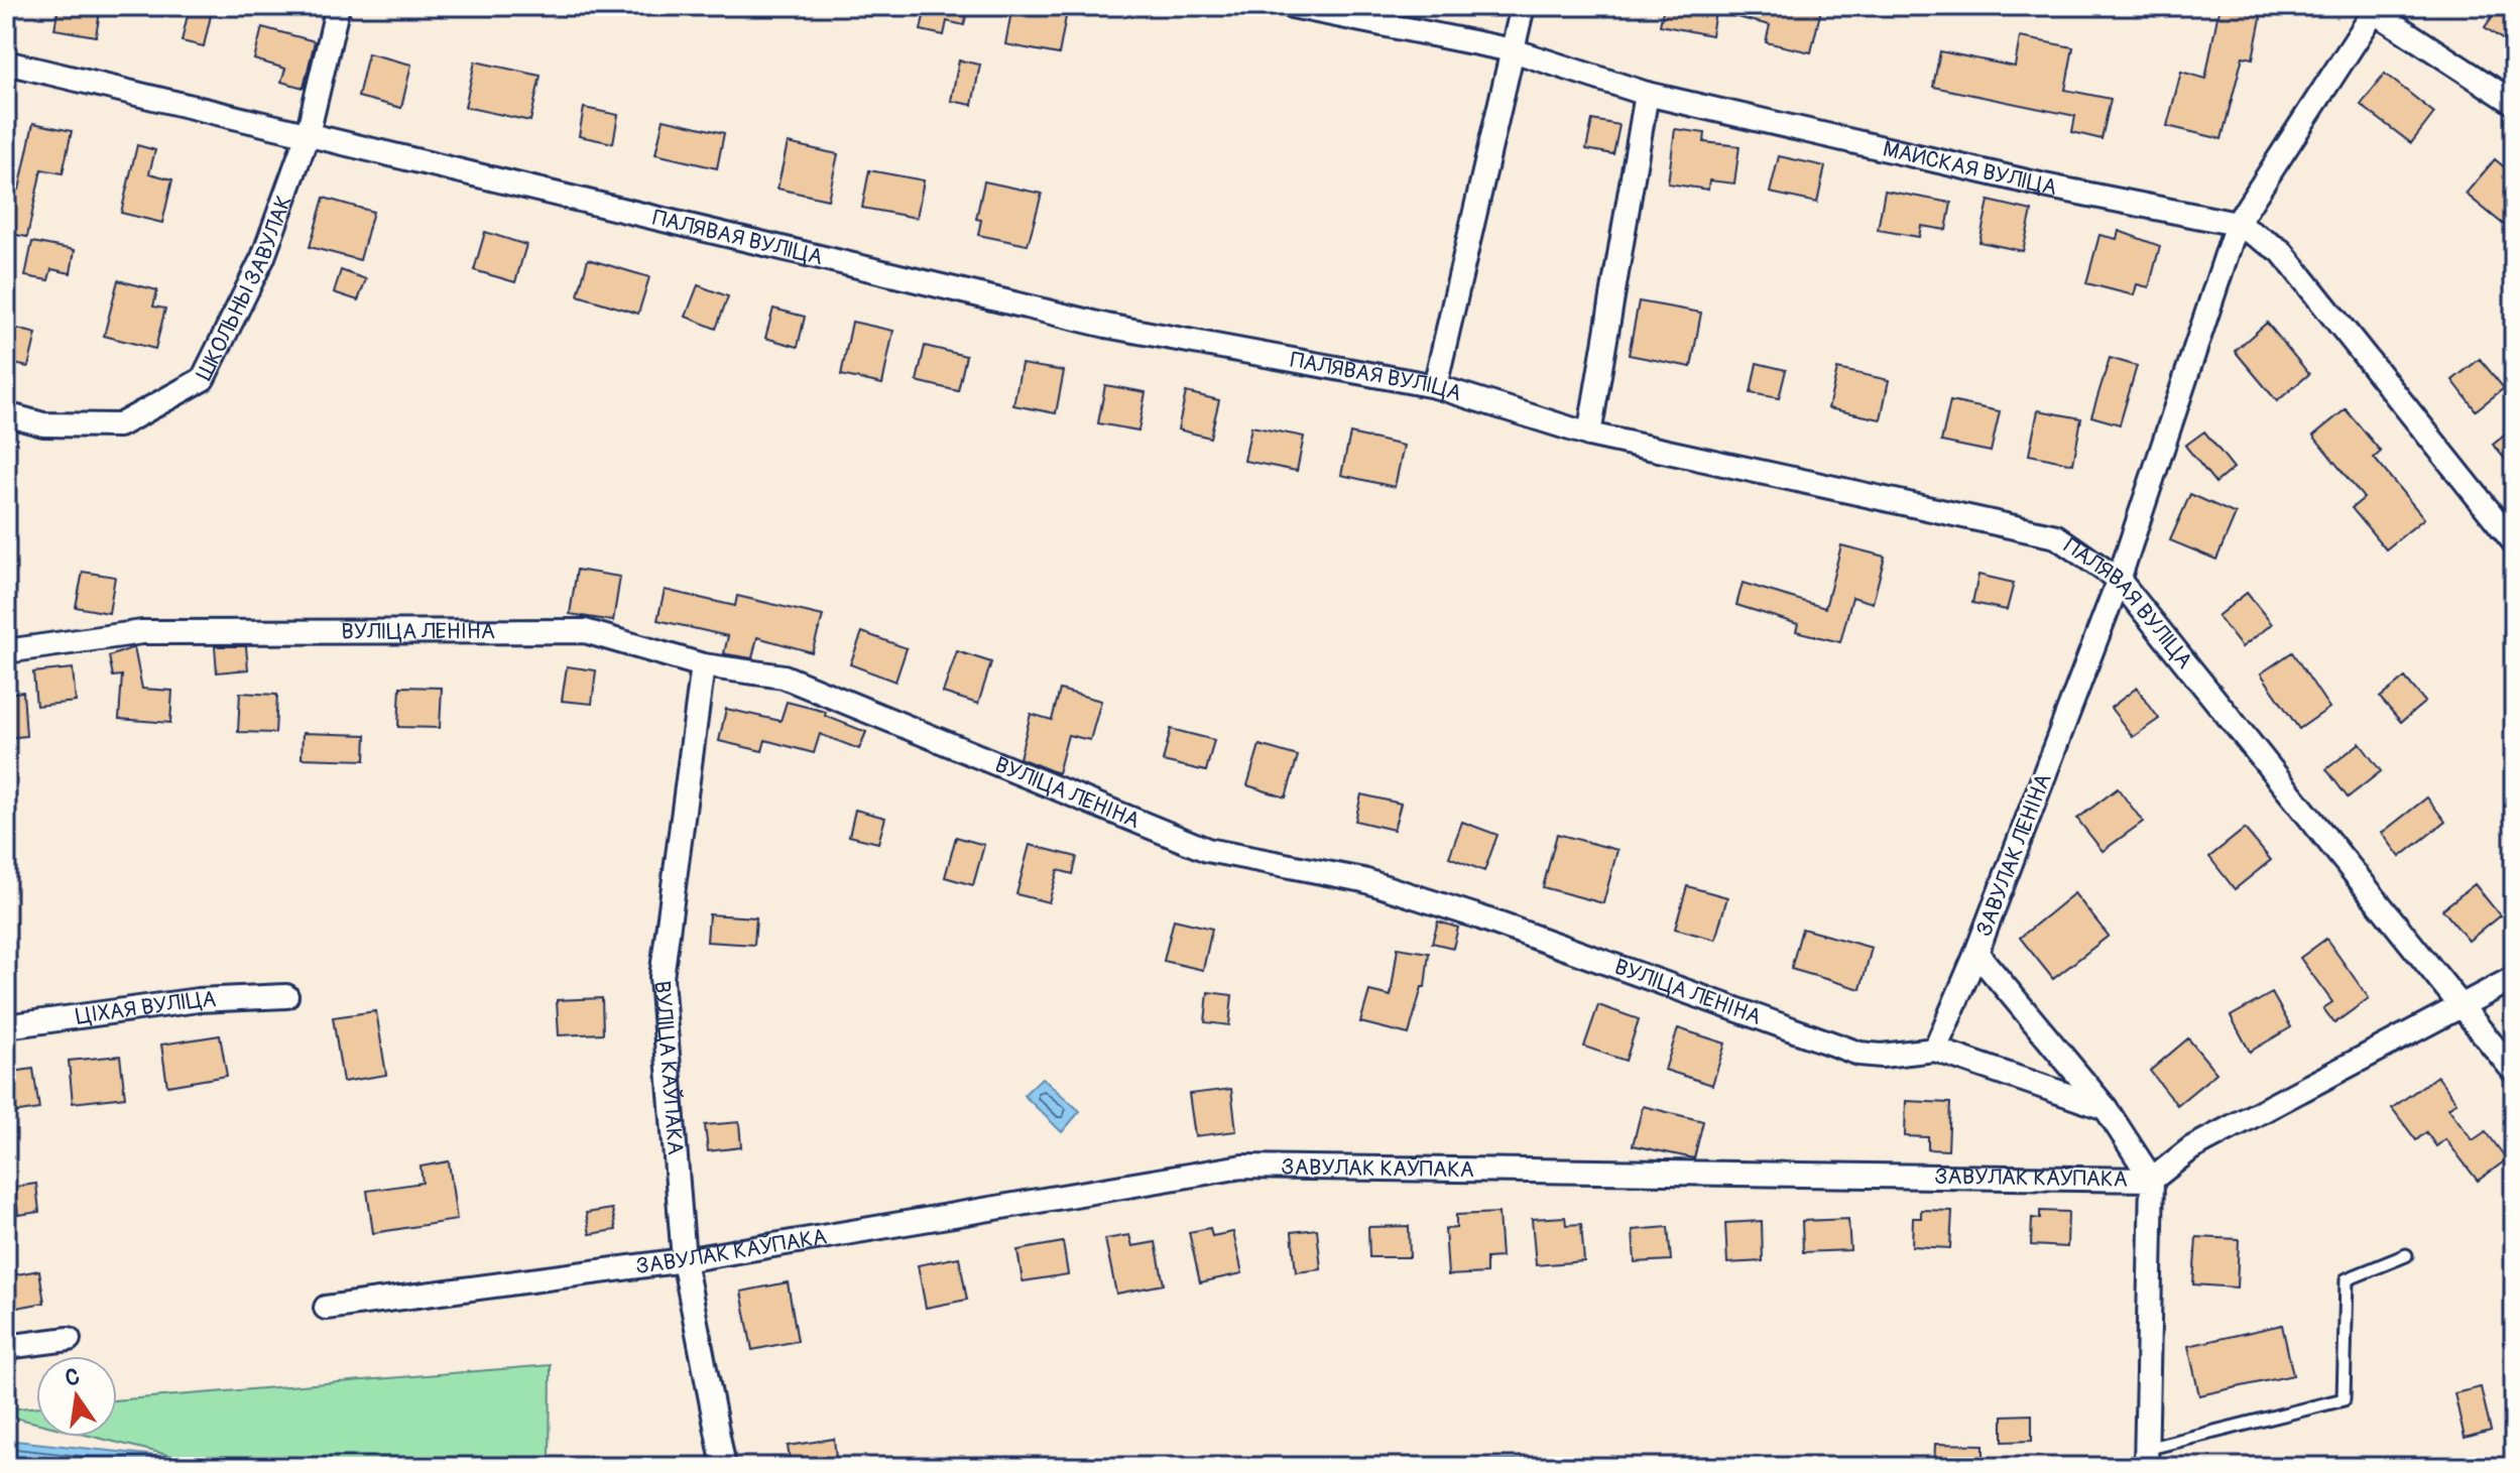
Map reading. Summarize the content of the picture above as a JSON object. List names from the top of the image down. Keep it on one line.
{"streets":{"street":["МАЙСКАЯ ВУЛІЦА","ПАЛЯВАЯ ВУЛІЦА","ШКОЛЬНЫ ЗАВУЛАК","ВУЛІЦА ЛЕНІНА","ЗАВУЛАК ЛЕНІНА","ЦІХАЯ ВУЛІЦА","ВУЛІЦА КАЎПАКА","ЗАВУЛАК КАЎПАКА"]},"crossings":[["МАЙСКАЯ ВУЛІЦА","ЗАВУЛАК ЛЕНІНА"],["ПАЛЯВАЯ ВУЛІЦА","ШКОЛЬНЫ ЗАВУЛАК"],["ПАЛЯВАЯ ВУЛІЦА","ЗАВУЛАК ЛЕНІНА"],["ВУЛІЦА ЛЕНІНА","ЗАВУЛАК ЛЕНІНА"],["ВУЛІЦА ЛЕНІНА","ВУЛІЦА КАЎПАКА"],["ЗАВУЛАК ЛЕНІНА","ЗАВУЛАК КАЎПАКА"],["ВУЛІЦА КАЎПАКА","ЗАВУЛАК КАЎПАКА"]],"north":"top"}
